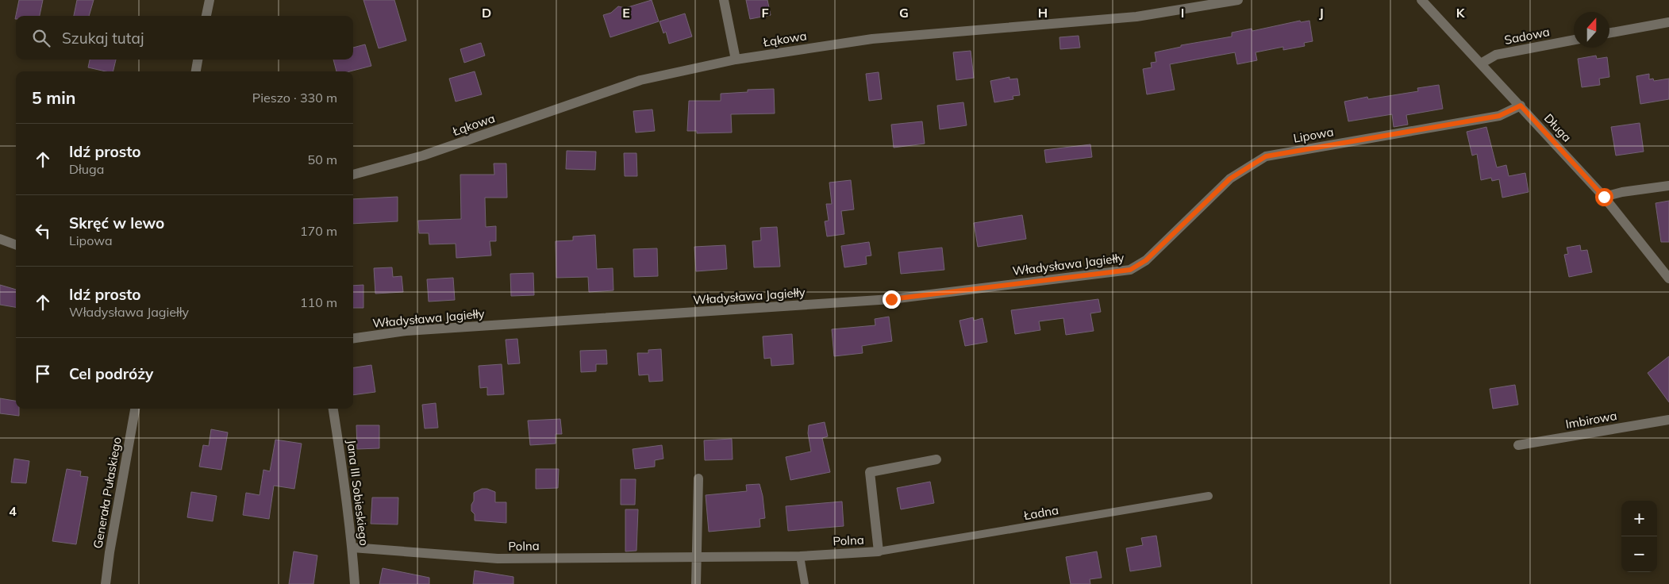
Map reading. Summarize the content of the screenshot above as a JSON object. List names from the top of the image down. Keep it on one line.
{"streets":{"street":["Sadowa","Łąkowa","Długa","Lipowa","Władysława Jagiełły","Imbirowa","Generała Pułaskiego","Jana III Sobieskiego","Polna"],"lane":["Ładna"]},"crossings":[["Sadowa","Długa"],["Długa","Lipowa"],["Lipowa","Władysława Jagiełły"],["Jana III Sobieskiego","Polna"],["Ładna","Polna"]],"north":"top","page":{"search":"Szukaj tutaj","heading":["5 min","Pieszo · 330 m"],"list":[["Idź prosto","Długa","50 m"],["Skręć w lewo","Lipowa","170 m"],["Idź prosto","Władysława Jagiełły","110 m"],"Cel podróży"],"map_buttons":["+","−"]},"grid":{"columns":["D","E","F","G","H","I","J","K"],"rows":["4"]}}
